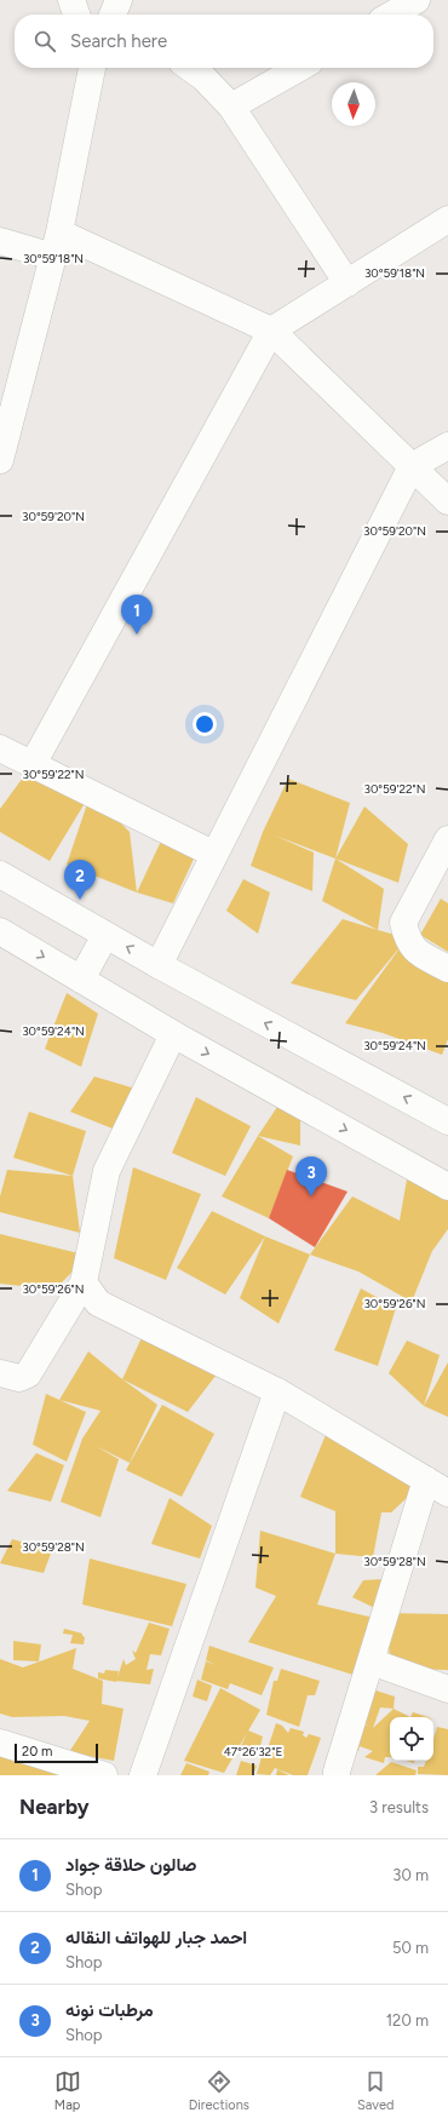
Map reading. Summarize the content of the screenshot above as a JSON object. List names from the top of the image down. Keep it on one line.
{"scale_bar":"20 m","north":"bottom","page":{"search":"Search here","pins":["1","2","3"],"scale":"20 m","heading":["Nearby","3 results"],"list":[{"mark":"1","name":"صالون حلاقة جواد","note":"Shop","value":"30 m"},{"mark":"2","name":"احمد جبار للهواتف النقاله","note":"Shop","value":"50 m"},{"mark":"3","name":"مرطبات نونه","note":"Shop","value":"120 m"}],"nav":["Map","Directions","Saved"]},"coordinates":["30°59'18\"N","30°59'20\"N","30°59'22\"N","30°59'24\"N","30°59'26\"N","30°59'28\"N","47°26'32\"E"]}
